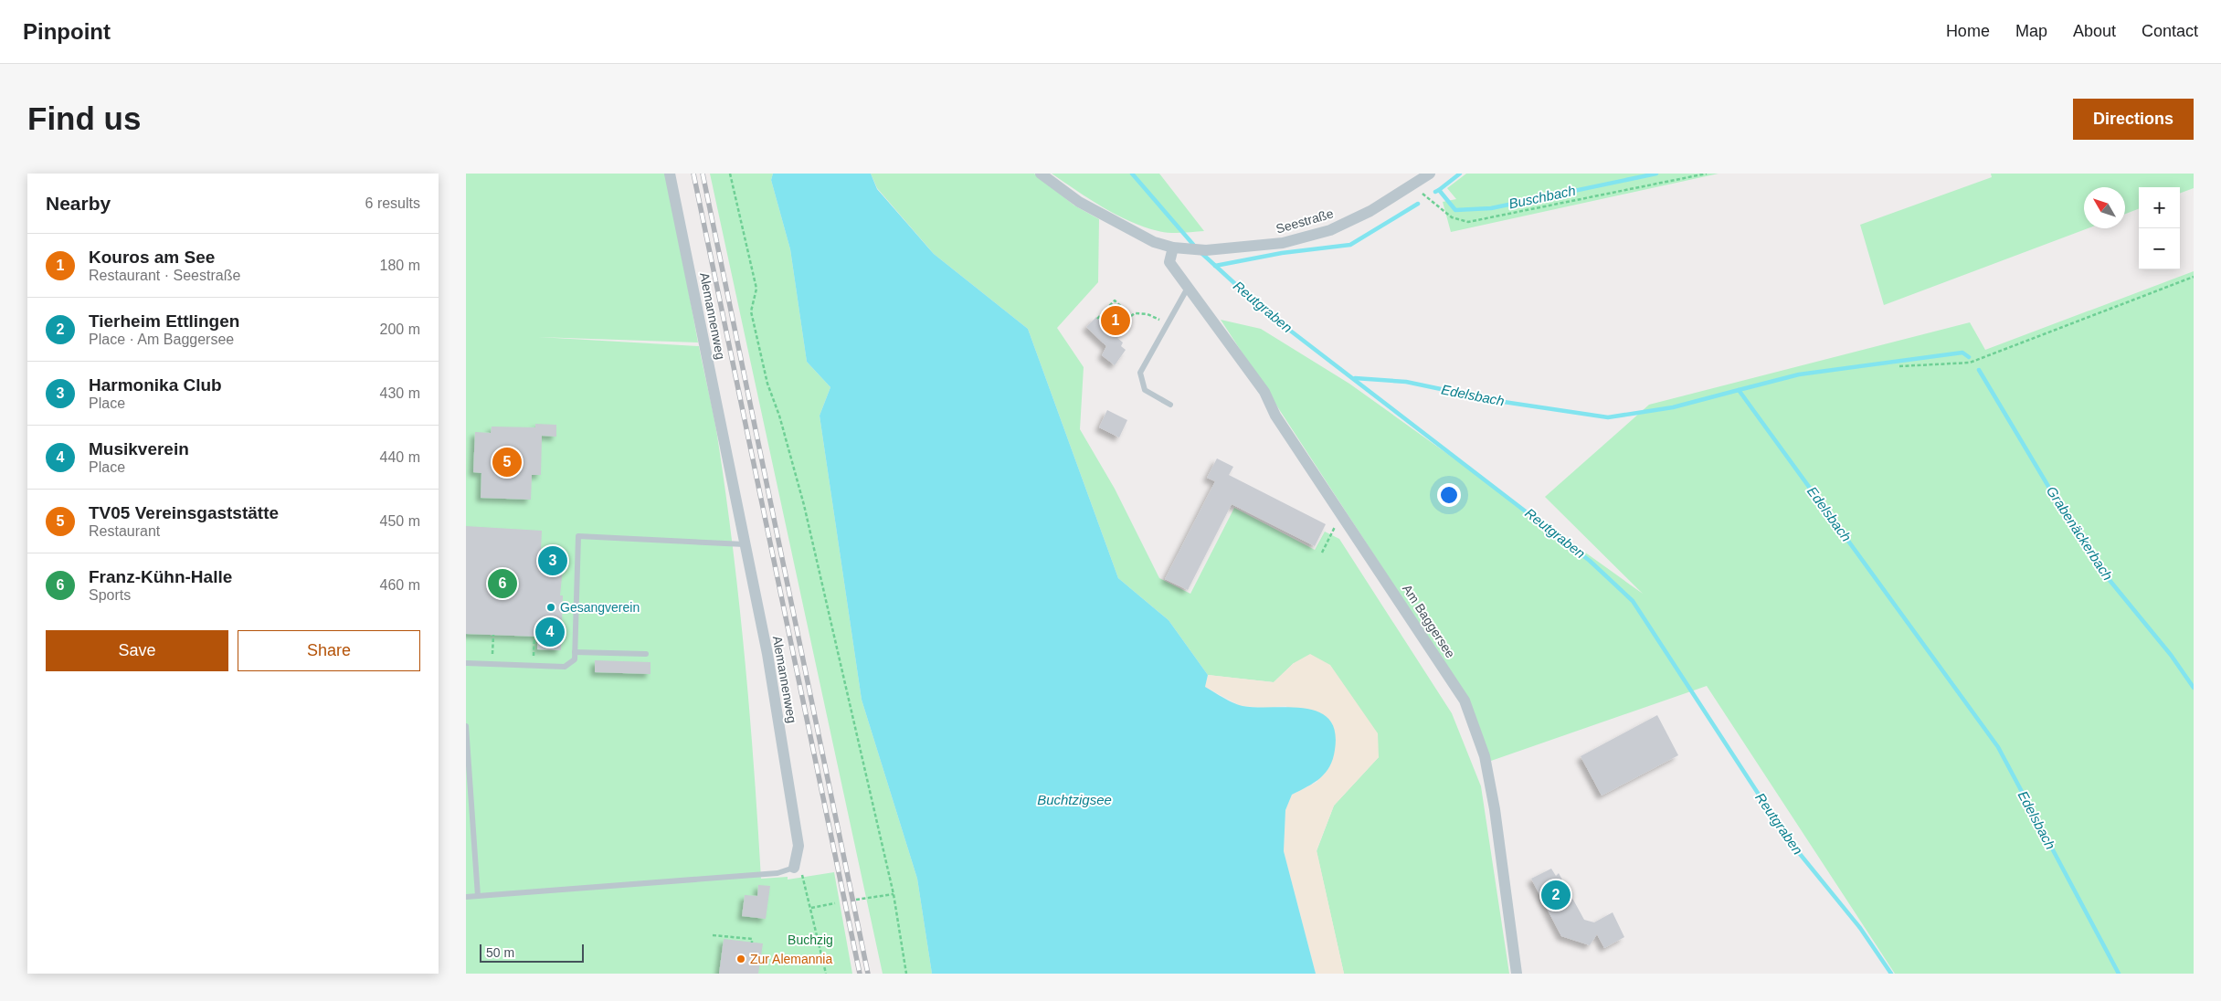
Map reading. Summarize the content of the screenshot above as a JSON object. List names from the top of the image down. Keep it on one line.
{"streets":{"street":["Seestraße","Alemannenweg","Am Baggersee"]},"water":["Buschbach","Reutgraben","Edelsbach","Grabenäckerbach","Buchtzigsee"],"parks":["Buchzig"],"places":["Gesangverein","Zur Alemannia"],"scale_bar":"50 m","north":"top left","page":{"header":"Pinpoint","nav":["Home","Map","About","Contact"],"buttons":["Directions",["Save","Share"]],"title":"Find us","heading":["Nearby","6 results"],"map_buttons":["+","−"],"list":[{"mark":"1","name":"Kouros am See","note":"Restaurant · Seestraße","value":"180 m"},{"mark":"2","name":"Tierheim Ettlingen","note":"Place · Am Baggersee","value":"200 m"},{"mark":"3","name":"Harmonika Club","note":"Place","value":"430 m"},{"mark":"4","name":"Musikverein","note":"Place","value":"440 m"},{"mark":"5","name":"TV05 Vereinsgaststätte","note":"Restaurant","value":"450 m"},{"mark":"6","name":"Franz-Kühn-Halle","note":"Sports","value":"460 m"}],"pins":["1","5","3","6","4","2"],"scale":"50 m"}}
